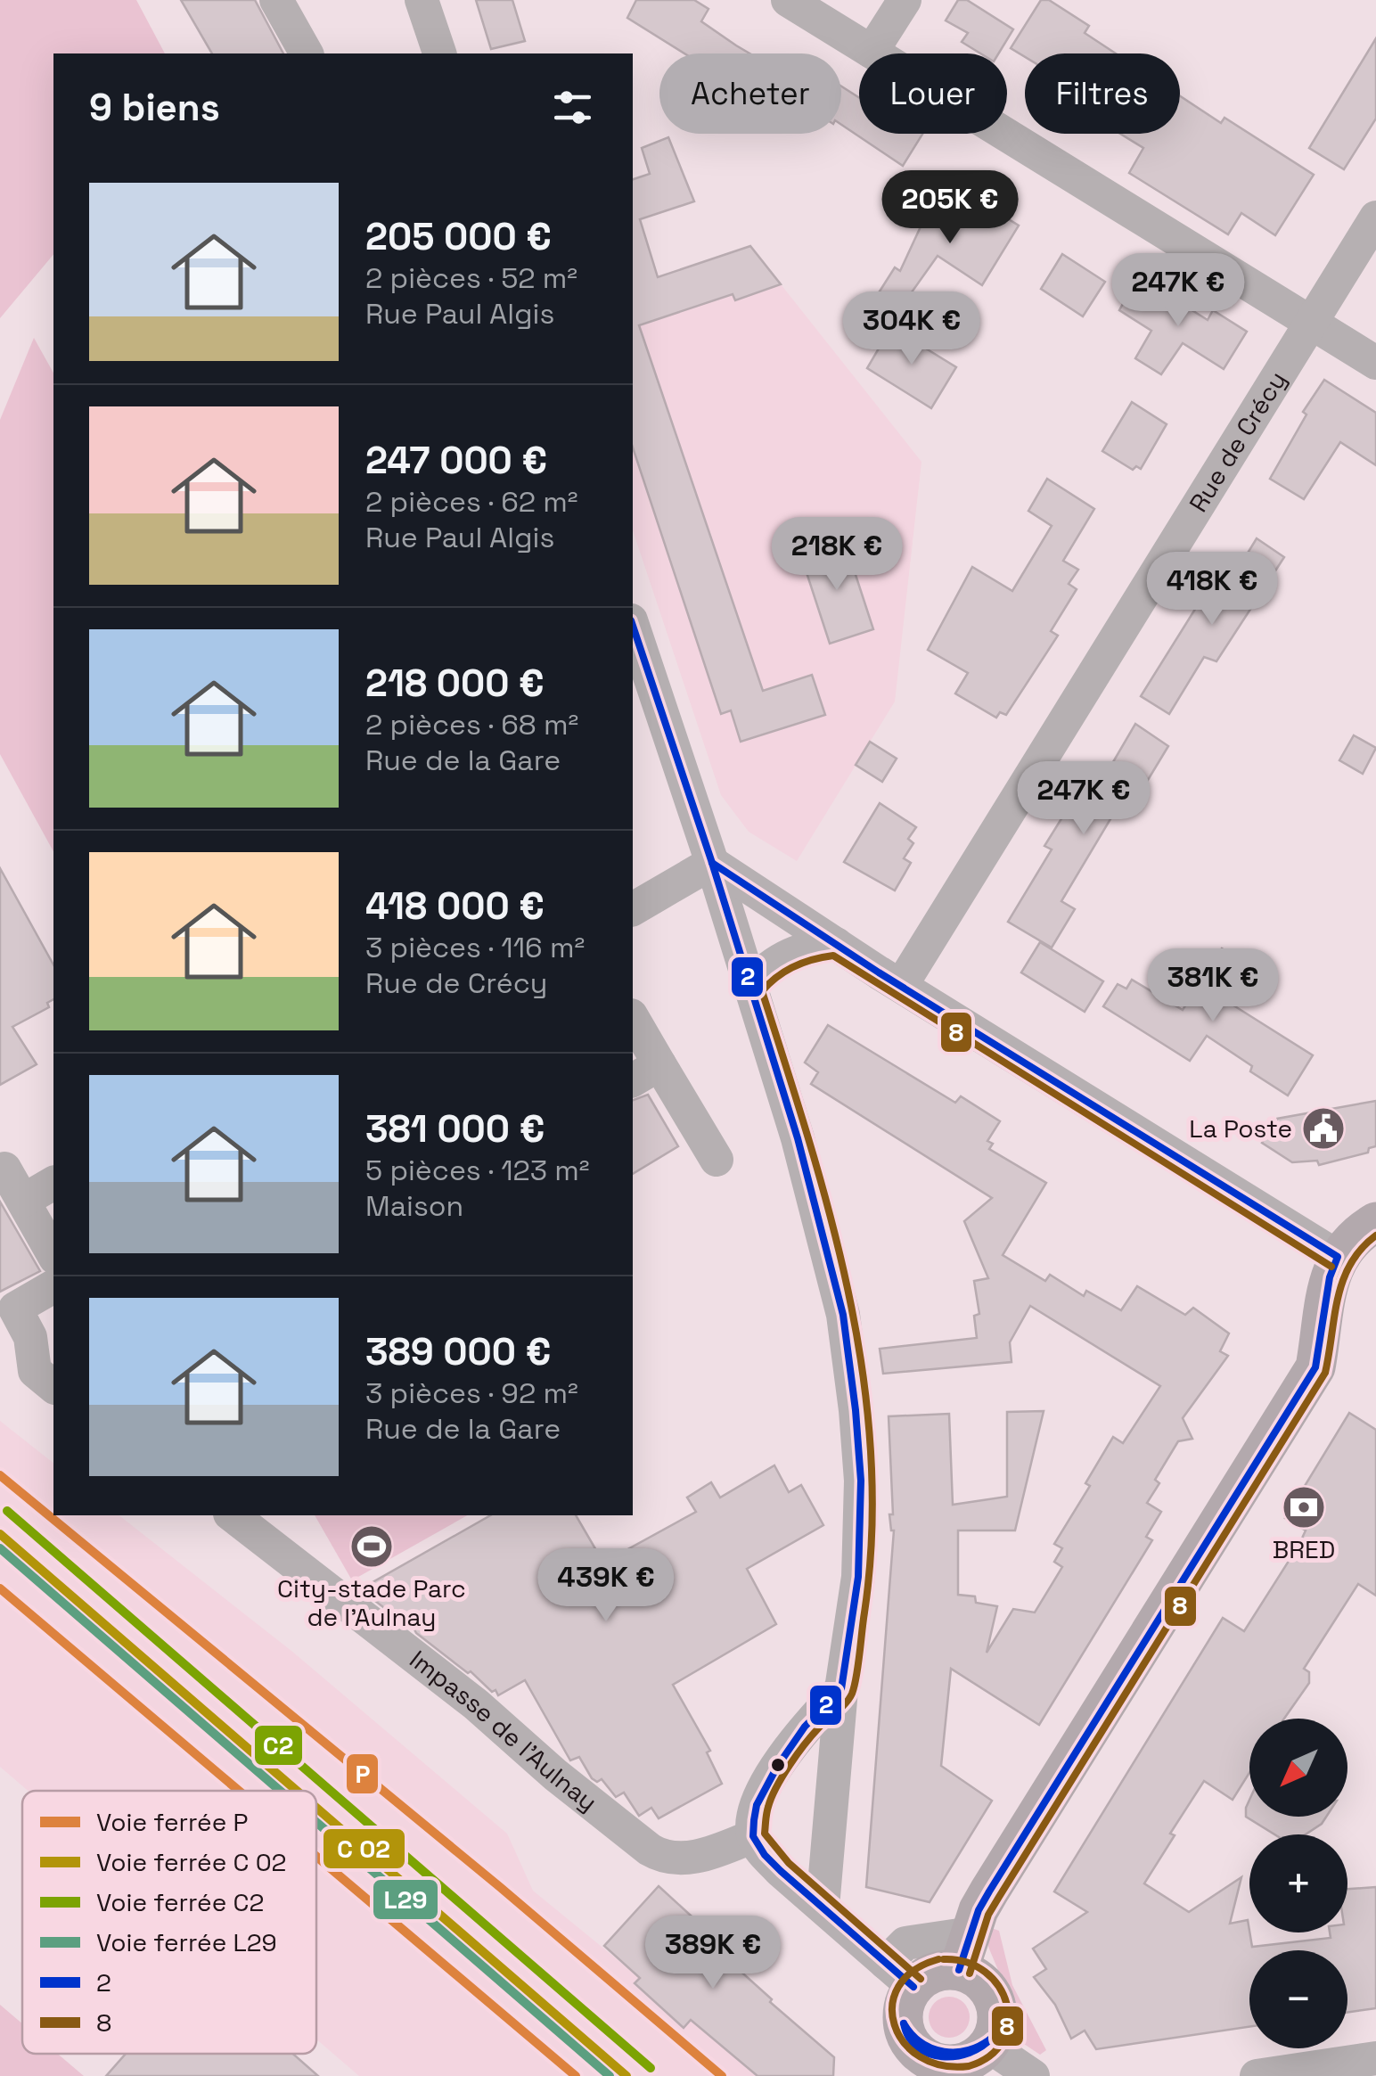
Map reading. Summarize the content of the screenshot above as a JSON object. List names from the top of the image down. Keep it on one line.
{"streets":{"street":["Rue de Crécy","Impasse de l'Aulnay"]},"places":{"public building":["La Poste"],"bank":["BRED"],"sports":["City-stade Parc de l'Aulnay"]},"lines":["transit line 2","transit line 8","rail line P","rail line C2","rail line L29"],"legend":["Voie ferrée P","Voie ferrée C 02","Voie ferrée C2","Voie ferrée L29","2","8"],"north":"bottom left","page":{"chip":["Acheter","Louer","Filtres"],"heading":"9 biens","list":[{"name":"205 000 €","note":"2 pièces · 52 m² · Rue Paul Algis"},{"name":"247 000 €","note":"2 pièces · 62 m² · Rue Paul Algis"},{"name":"218 000 €","note":"2 pièces · 68 m² · Rue de la Gare"},{"name":"418 000 €","note":"3 pièces · 116 m² · Rue de Crécy"},{"name":"381 000 €","note":"5 pièces · 123 m² · Maison"},{"name":"389 000 €","note":"3 pièces · 92 m² · Rue de la Gare"}],"price":["205K €","247K €","304K €","218K €","418K €","247K €","381K €","439K €","389K €"],"map_buttons":["+","−"]}}
